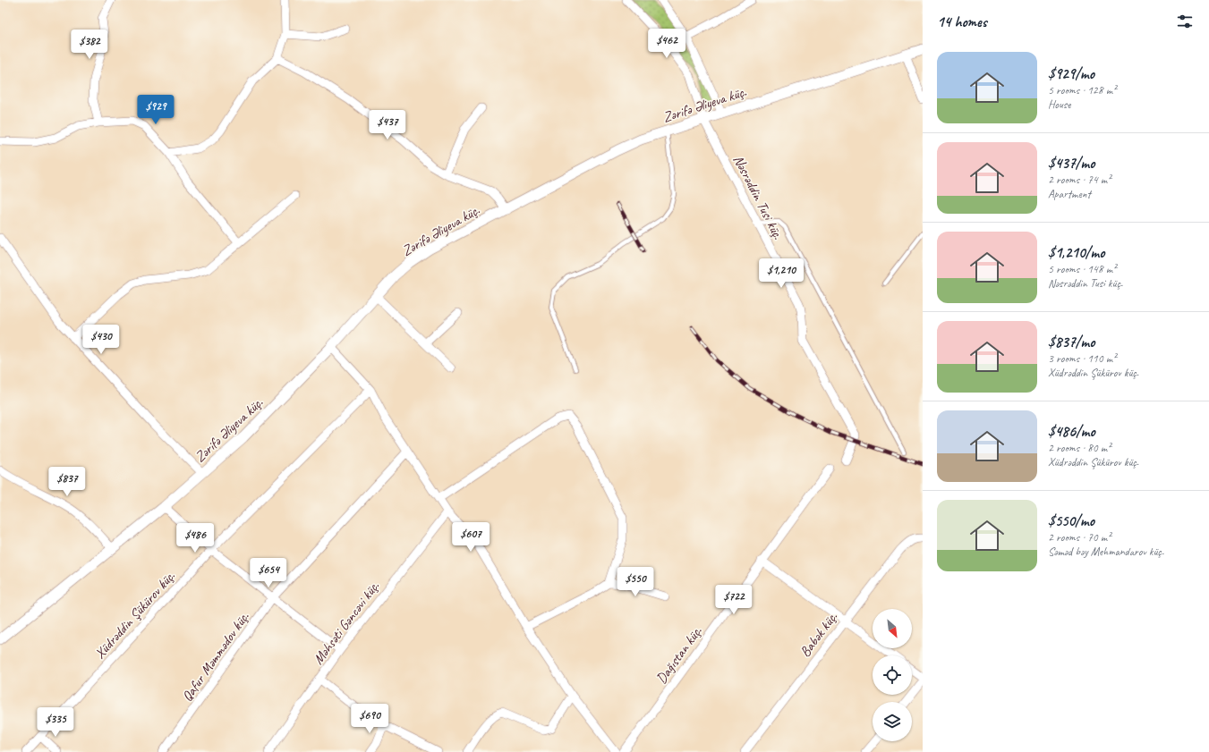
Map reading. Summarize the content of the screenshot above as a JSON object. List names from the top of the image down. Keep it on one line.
{"streets":{"street":["Zərifə Əliyeva küç.","Nəsrəddin Tusi küç.","Xüdrəddin Şükürov küç.","Məhsəti Gəncəvi küç.","Babək küç.","Dağıstan küç.","Qafur Məmmədov küç."]},"crossings":[["Zərifə Əliyeva küç.","Nəsrəddin Tusi küç."]],"north":"bottom right","page":{"heading":"14 homes","price":["$462","$382","$929","$437","$1,210","$430","$837","$607","$486","$654","$550","$722","$690","$335"],"list":[{"name":"$929/mo","note":"5 rooms · 128 m² · House"},{"name":"$437/mo","note":"2 rooms · 74 m² · Apartment"},{"name":"$1,210/mo","note":"5 rooms · 148 m² · Nəsrəddin Tusi küç."},{"name":"$837/mo","note":"3 rooms · 110 m² · Xüdrəddin Şükürov küç."},{"name":"$486/mo","note":"2 rooms · 80 m² · Xüdrəddin Şükürov küç."},{"name":"$550/mo","note":"2 rooms · 70 m² · Səməd bəy Mehmandarov küç."}]}}
